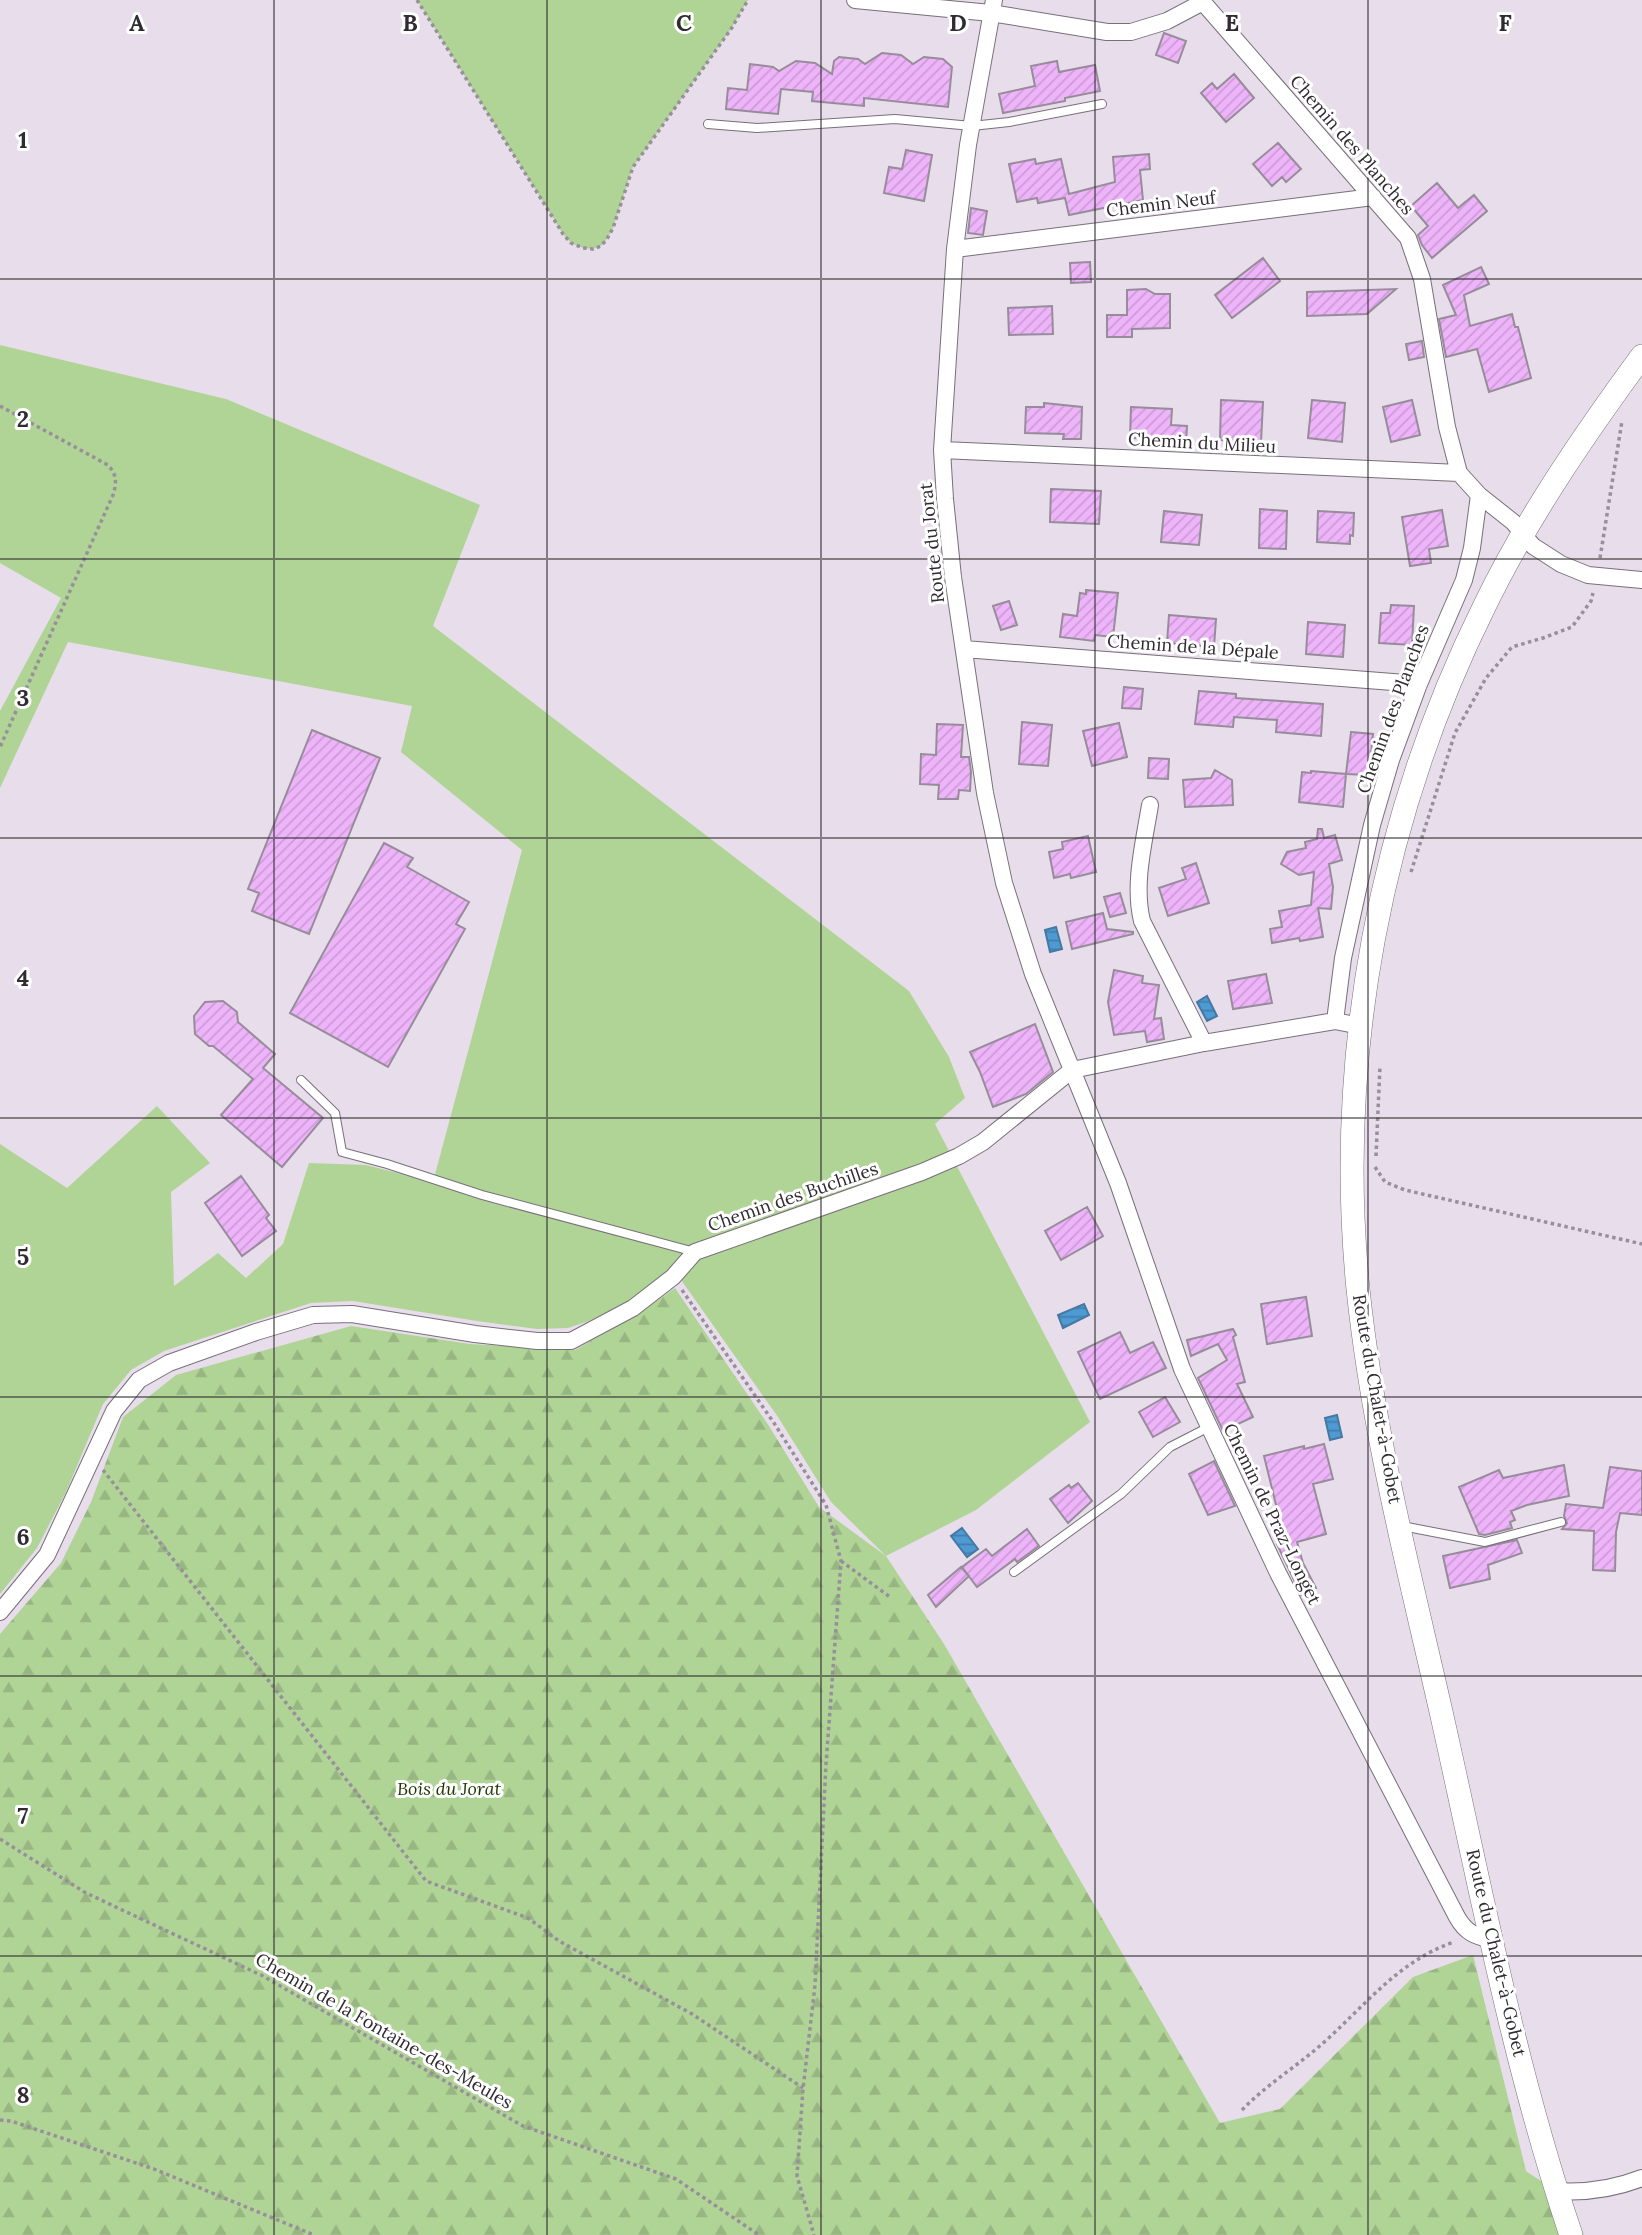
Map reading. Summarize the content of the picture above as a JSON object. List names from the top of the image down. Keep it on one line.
{"streets":{"main road":["Route du Chalet-à-Gobet"],"street":["Chemin des Planches","Chemin Neuf","Chemin du Milieu","Route du Jorat","Chemin de la Dépale","Chemin des Buchilles","Chemin de Praz-Longet"],"path":["Chemin de la Fontaine-des-Meules"]},"crossings":[["Chemin des Planches","Chemin Neuf"],["Chemin des Planches","Chemin du Milieu"],["Chemin des Planches","Chemin de la Dépale"],["Chemin des Planches","Chemin des Buchilles"],["Chemin des Planches","Route du Chalet-à-Gobet"],["Chemin Neuf","Route du Jorat"],["Chemin du Milieu","Route du Jorat"],["Route du Jorat","Chemin de la Dépale"],["Route du Jorat","Chemin des Buchilles"],["Route du Jorat","Chemin de Praz-Longet"],["Chemin des Buchilles","Route du Chalet-à-Gobet"],["Chemin des Buchilles","Chemin de Praz-Longet"],["Route du Chalet-à-Gobet","Chemin de Praz-Longet"]],"parks":["Bois du Jorat"],"grid":{"columns":["A","B","C","D","E","F"],"rows":["1","2","3","4","5","6","7","8"]}}
